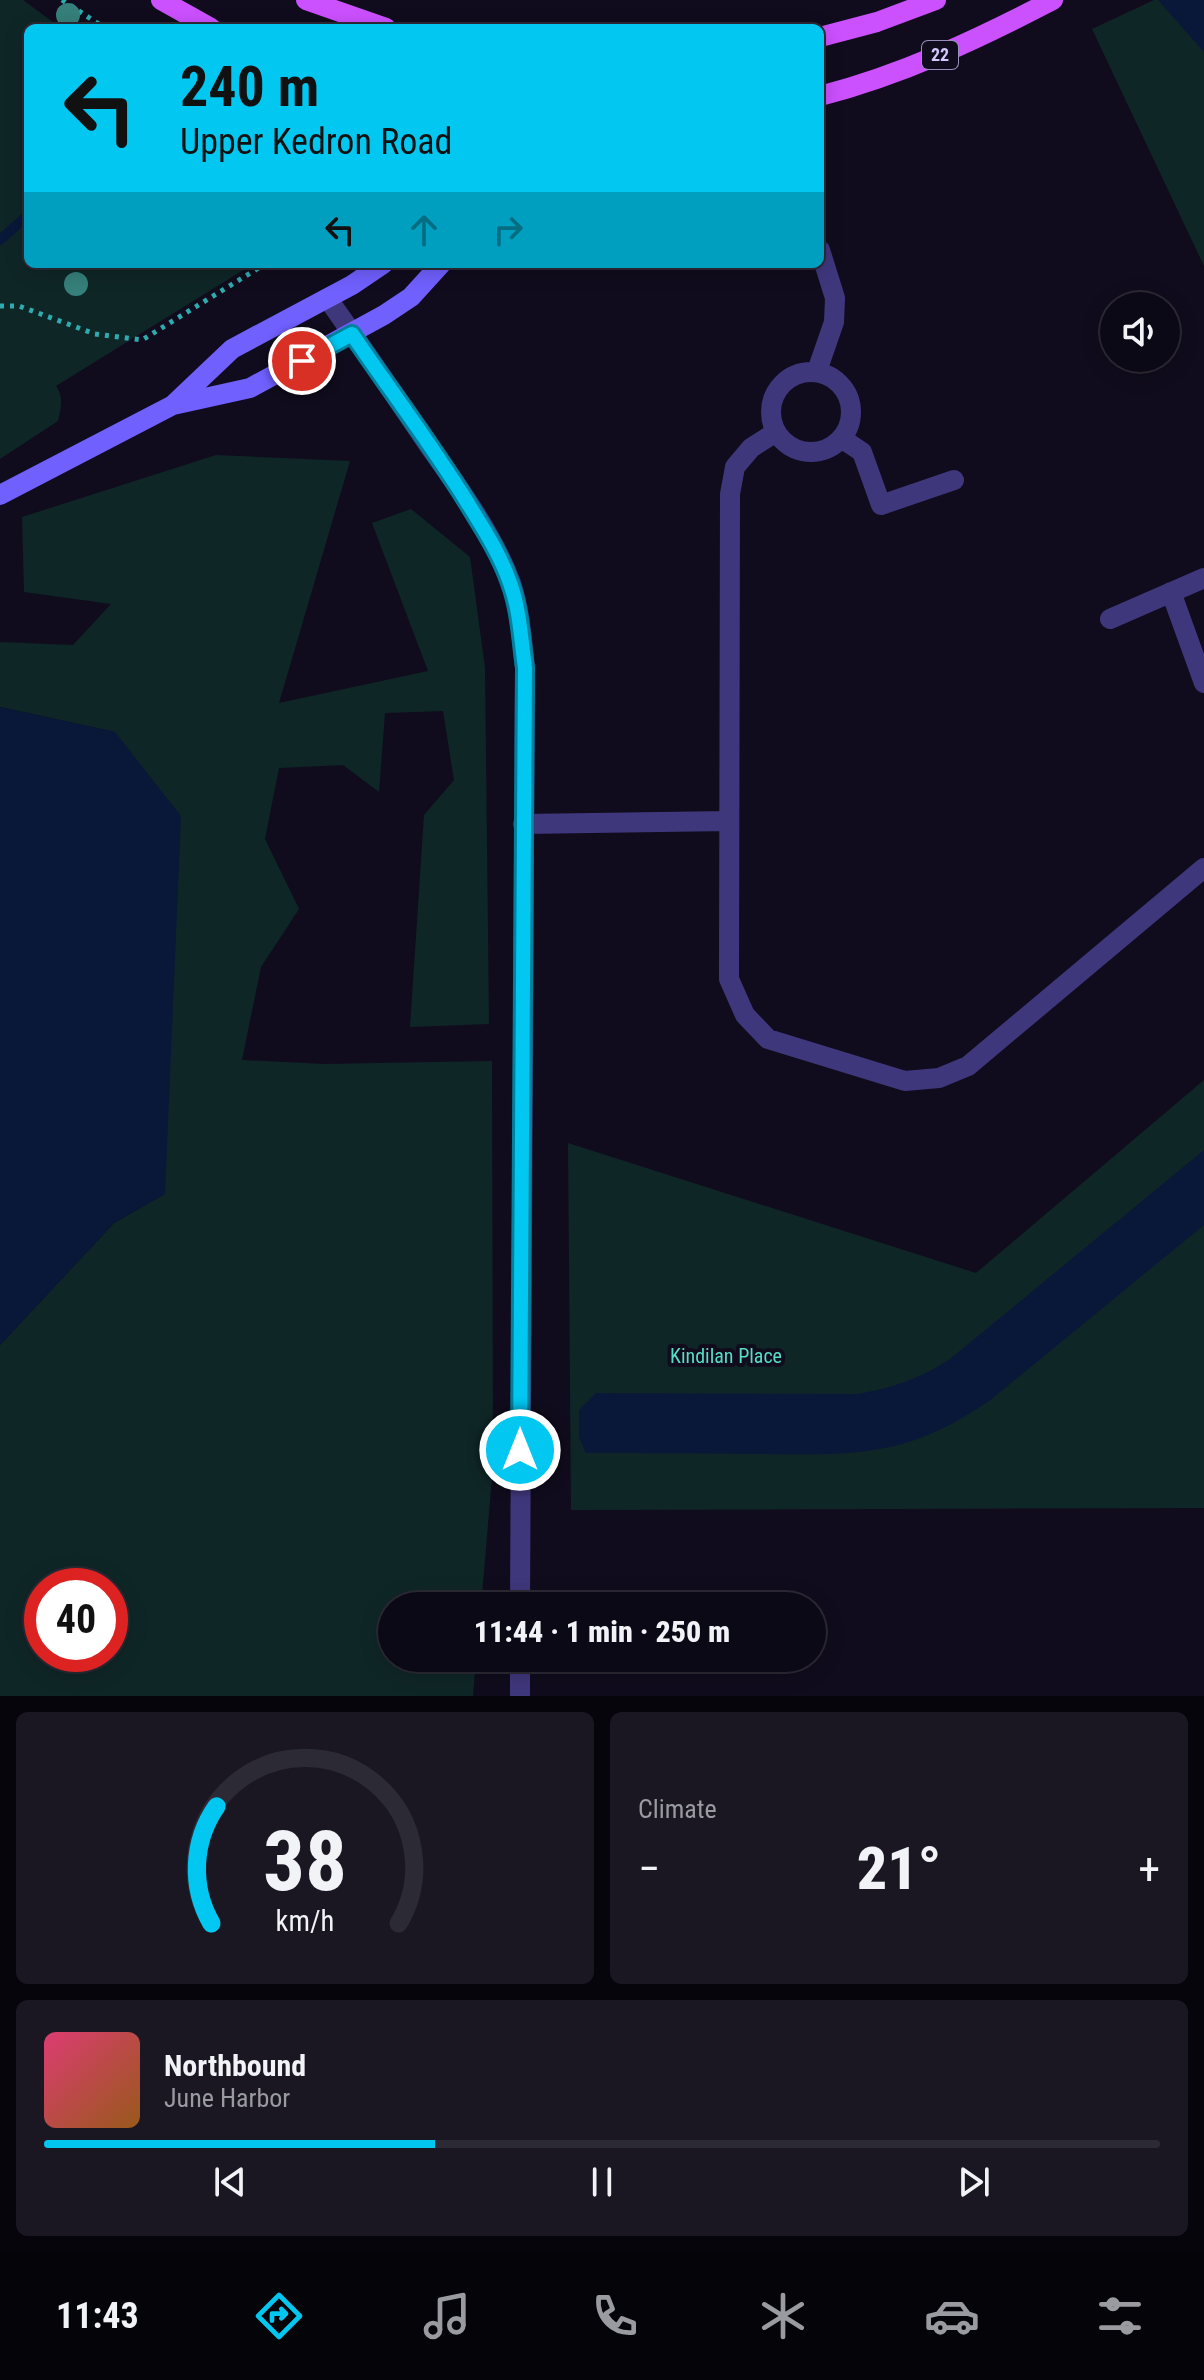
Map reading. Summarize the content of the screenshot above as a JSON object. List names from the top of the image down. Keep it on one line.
{"streets":{"main road":["22"]},"parks":["Kindilan Place"],"page":{"turn":["240 m","Upper Kedron Road"],"limit":"40","trip":"11:44 · 1 min · 250 m","tile":"Climate","heat":["−","21°","+"],"song":["Northbound","June Harbor"],"tabs":"11:43","gauge":["38","km/h"]}}
